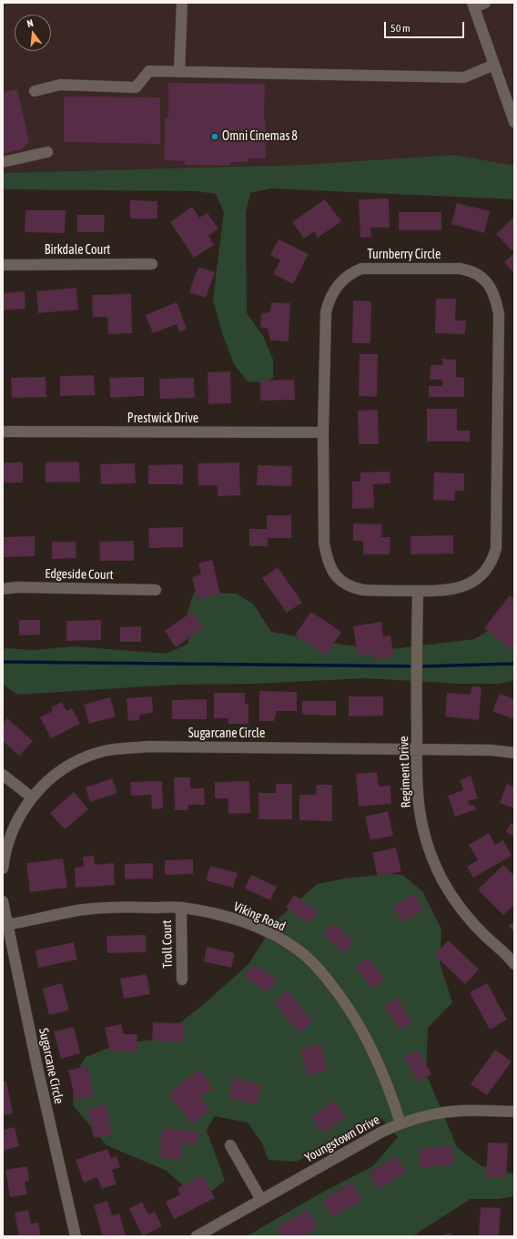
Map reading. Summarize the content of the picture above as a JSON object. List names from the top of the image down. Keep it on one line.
{"streets":{"street":["Birkdale Court","Turnberry Circle","Prestwick Drive","Edgeside Court","Sugarcane Circle","Regiment Drive","Viking Road","Troll Court","Youngstown Drive"]},"crossings":[["Turnberry Circle","Prestwick Drive"],["Turnberry Circle","Regiment Drive"],["Sugarcane Circle","Regiment Drive"],["Sugarcane Circle","Viking Road"],["Viking Road","Troll Court"],["Viking Road","Youngstown Drive"]],"places":["Omni Cinemas 8"],"scale_bar":"50 m","north":"top"}
